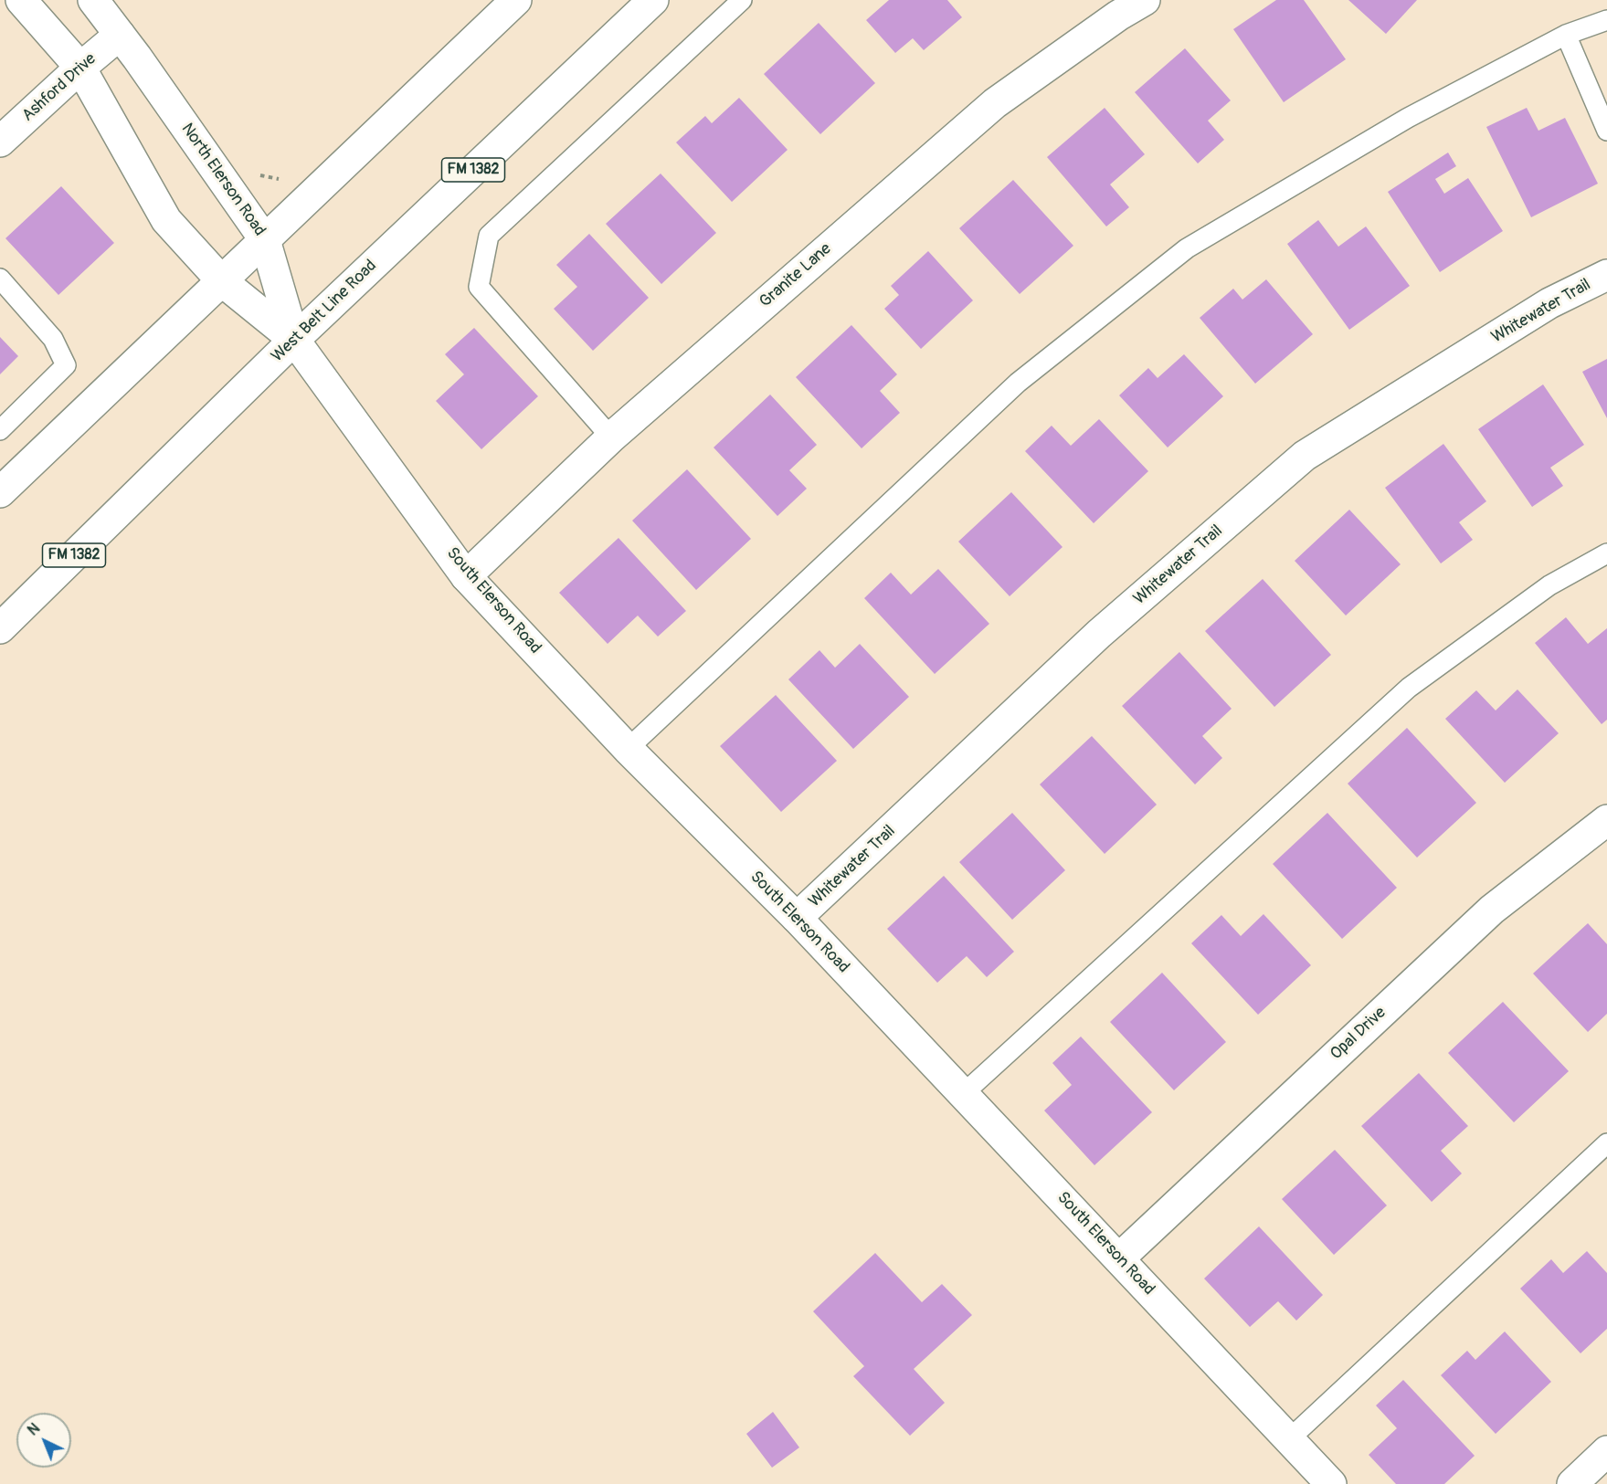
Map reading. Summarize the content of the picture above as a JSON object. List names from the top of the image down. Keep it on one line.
{"streets":{"street":["Ashford Drive","FM 1382","North Elerson Road","Granite Lane","West Belt Line Road","Whitewater Trail","South Elerson Road","Opal Drive"]},"crossings":[["Ashford Drive","North Elerson Road"],["North Elerson Road","West Belt Line Road"],["North Elerson Road","South Elerson Road"],["Granite Lane","South Elerson Road"],["West Belt Line Road","South Elerson Road"],["Whitewater Trail","South Elerson Road"],["South Elerson Road","Opal Drive"]],"north":"top left"}
